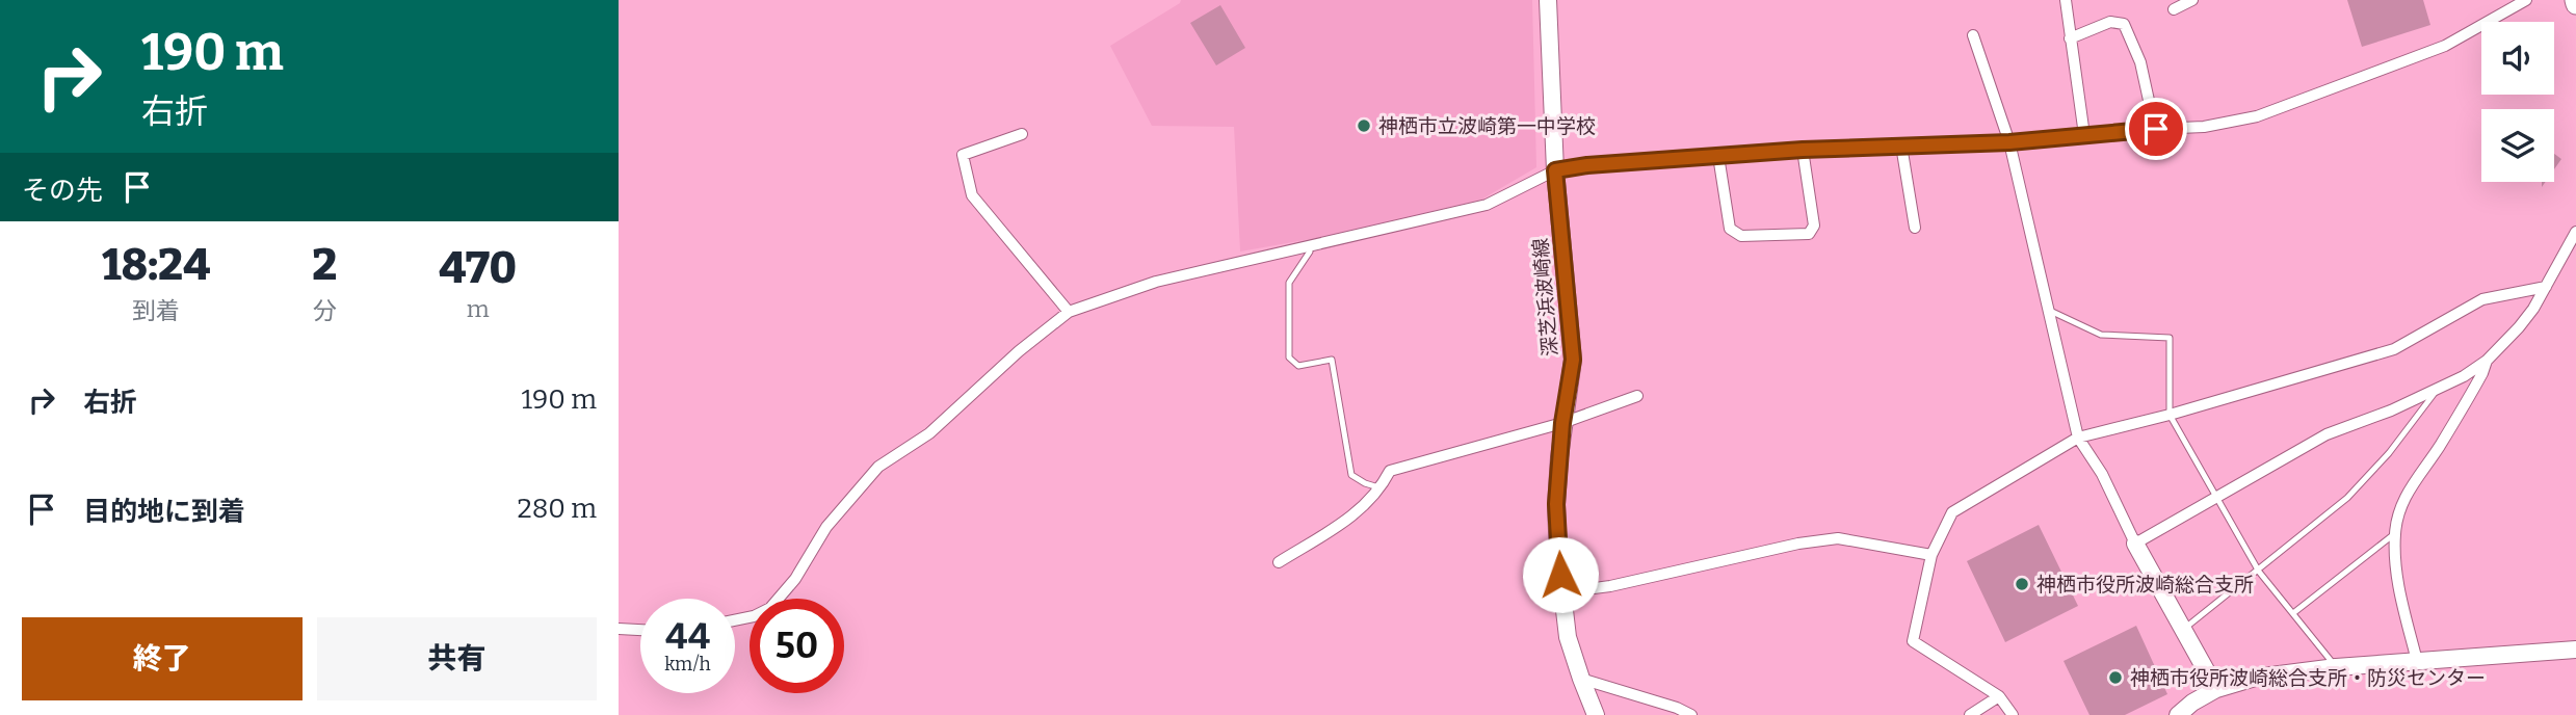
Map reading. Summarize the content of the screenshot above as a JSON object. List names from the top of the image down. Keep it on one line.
{"streets":{"main road":["深芝浜波崎線"]},"places":["神栖市立波崎第一中学校","神栖市役所波崎総合支所","神栖市役所波崎総合支所・防災センター"],"page":{"turn":["190 m","右折"],"then":"その先","eta":["18:24","到着","2","分","470","m"],"list":[{"name":"右折","value":"190 m"},{"name":"目的地に到着","value":"280 m"}],"speed":"44 km/h","limit":"50","buttons":["終了","共有"]}}
